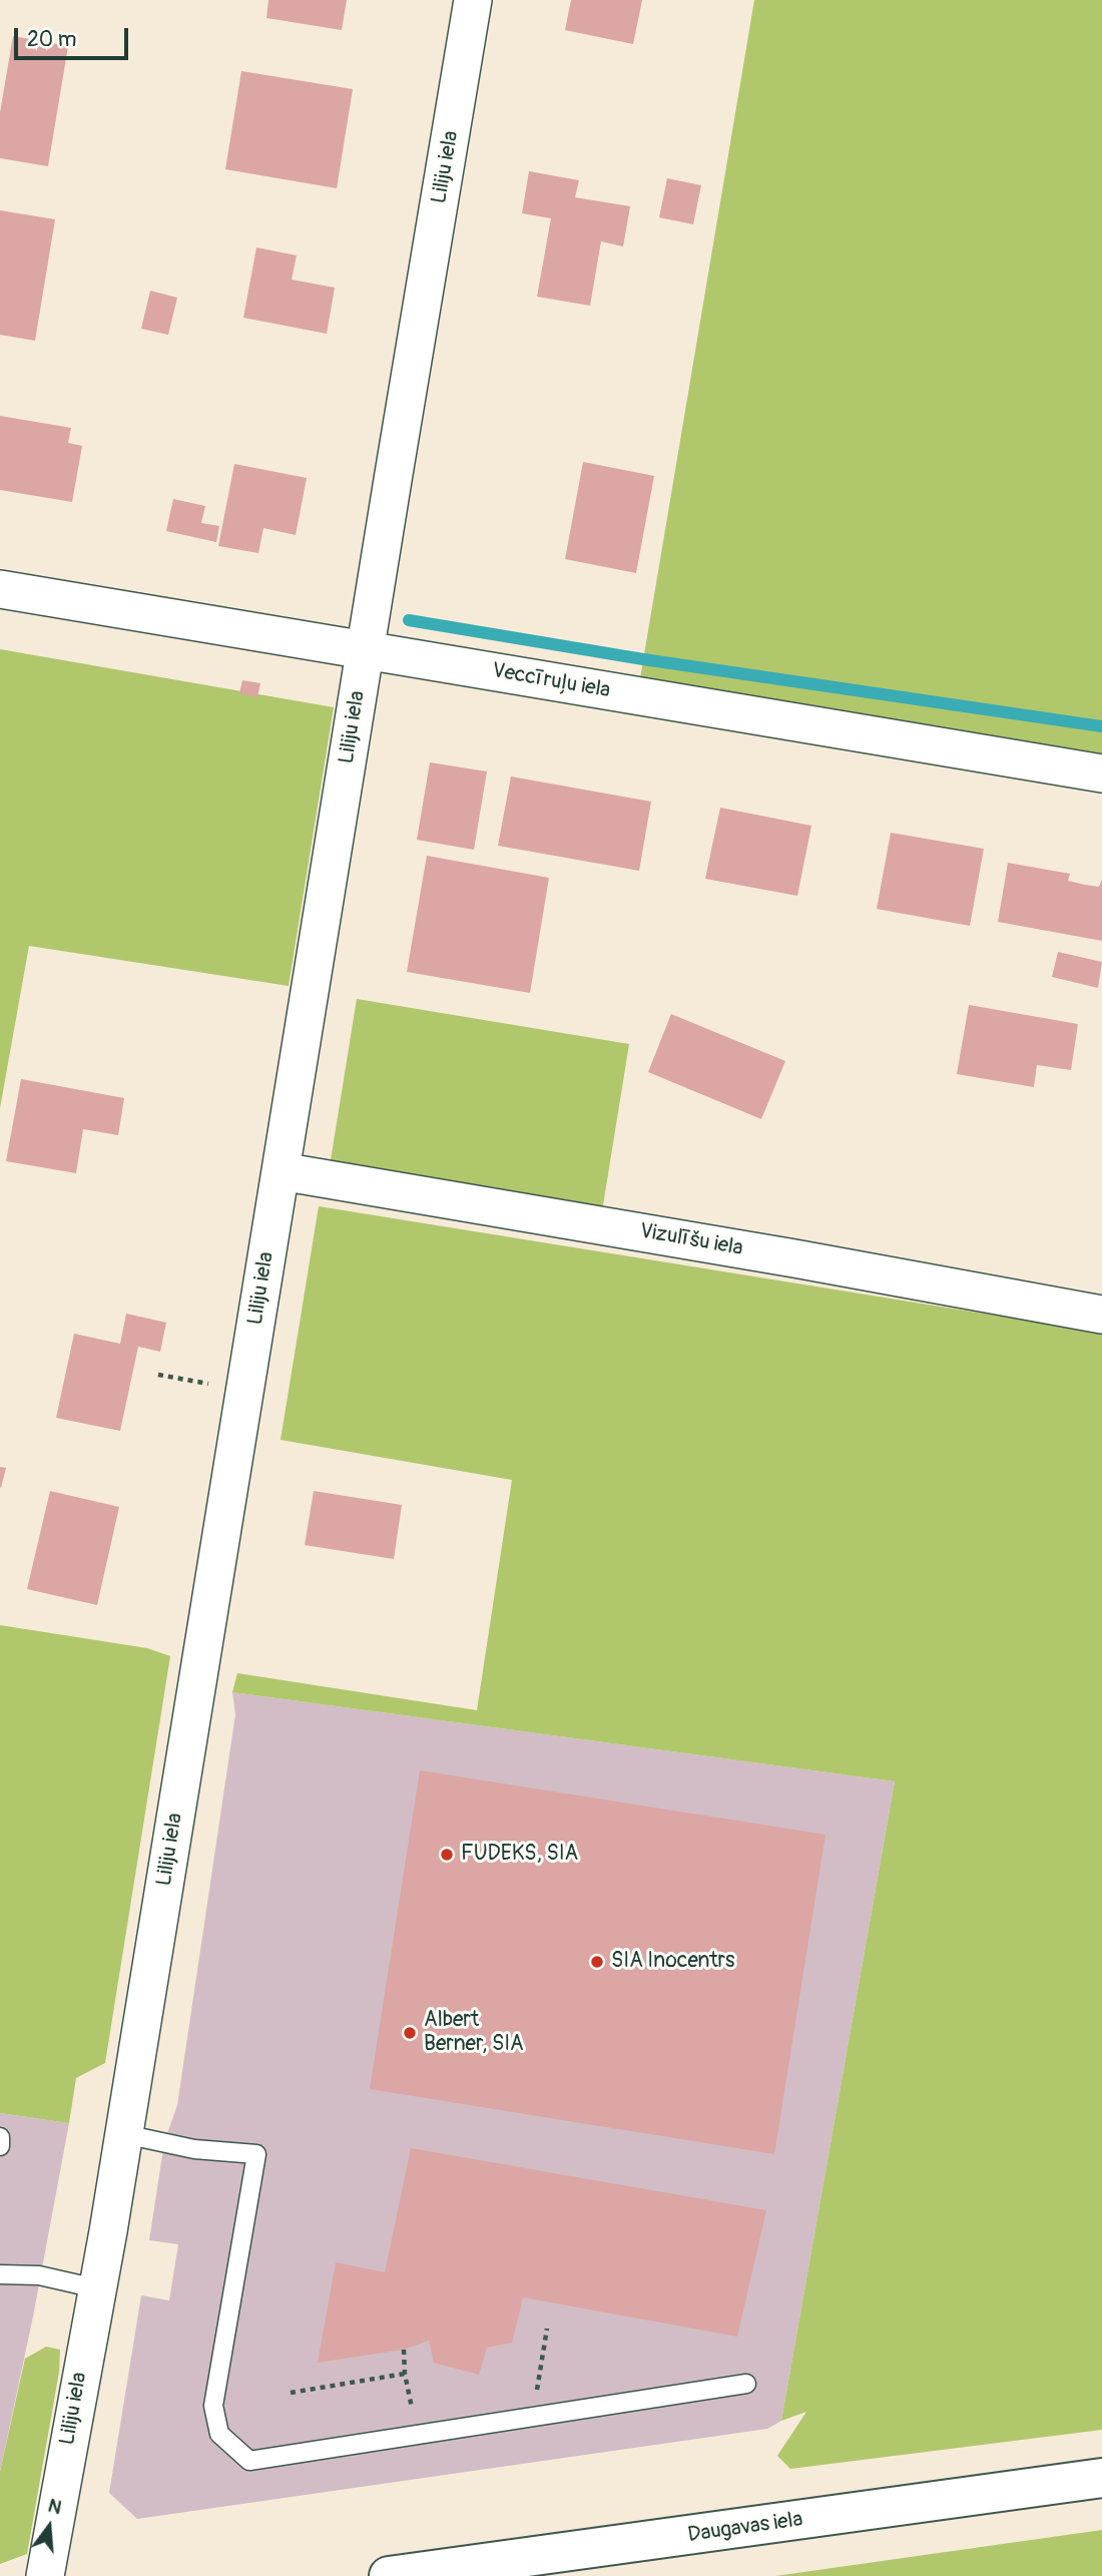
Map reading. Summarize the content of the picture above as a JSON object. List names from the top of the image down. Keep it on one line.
{"streets":{"main road":["Daugavas iela"],"street":["Liliju iela","Veccīruļu iela","Vizulīšu iela"]},"crossings":[["Liliju iela","Veccīruļu iela"],["Liliju iela","Vizulīšu iela"]],"places":["FUDEKS, SIA","SIA Inocentrs","Albert Berner, SIA"],"scale_bar":"20 m","north":"top"}
